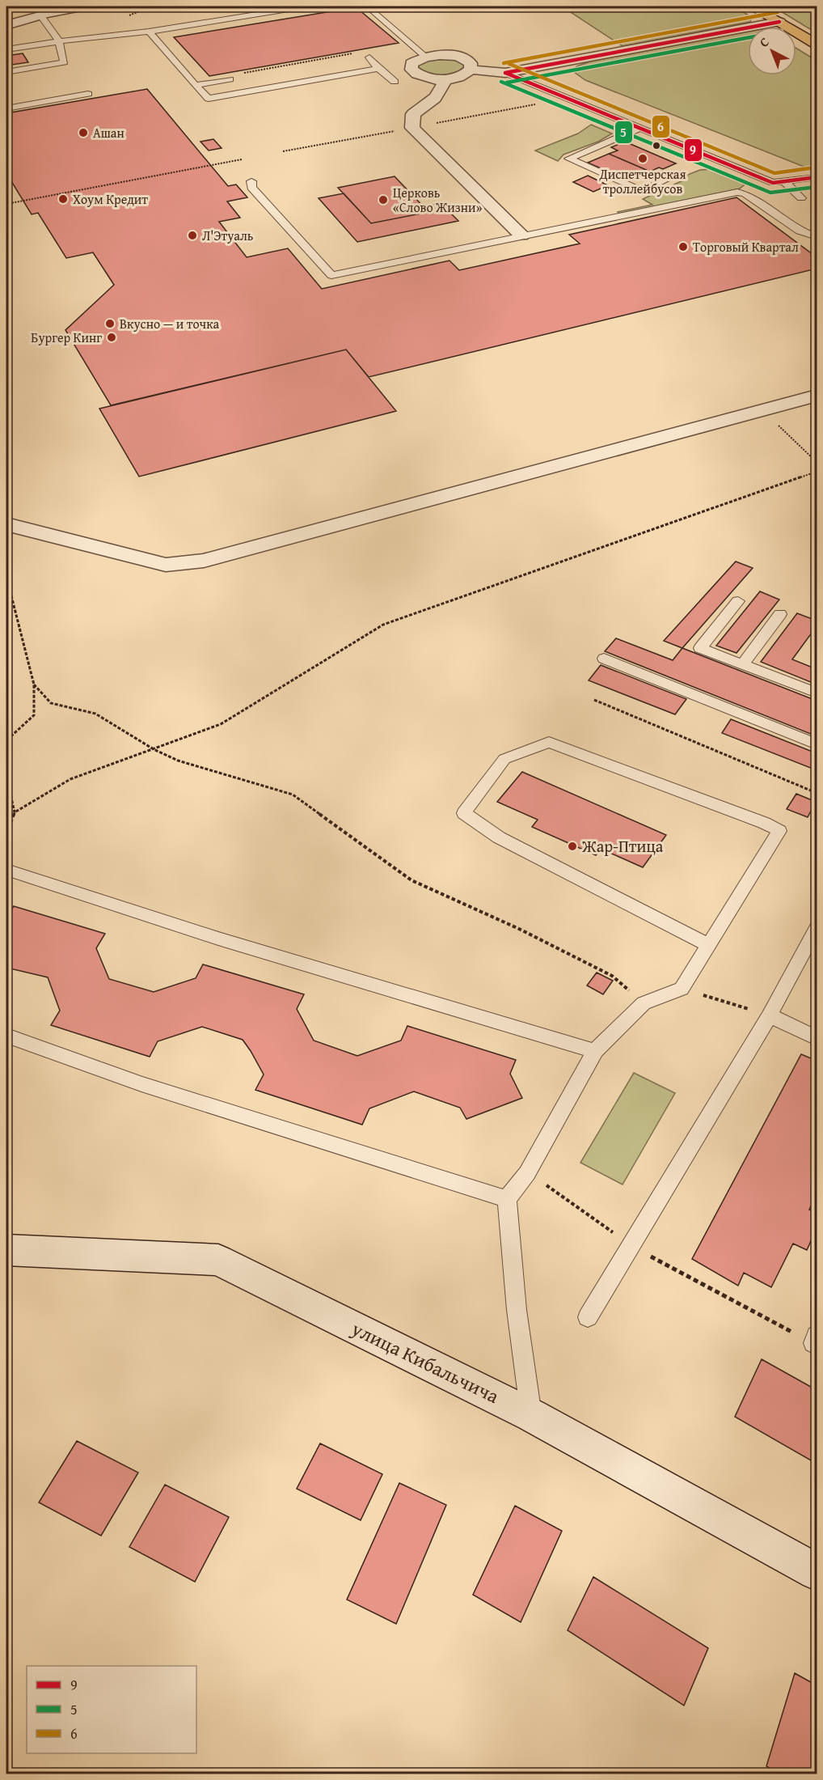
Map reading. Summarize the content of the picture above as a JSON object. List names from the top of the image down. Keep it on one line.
{"streets":{"street":["улица Кибальчича"]},"places":["Ашан","Диспетчерская троллейбусов","Хоум Кредит","Церковь «Слово Жизни»","Л'Этуаль","Торговый Квартал","Вкусно — и точка","Бургер Кинг","Жар-Птица"],"lines":["transit line 6","transit line 9","transit line 5"],"legend":["9","5","6"],"north":"top left"}
